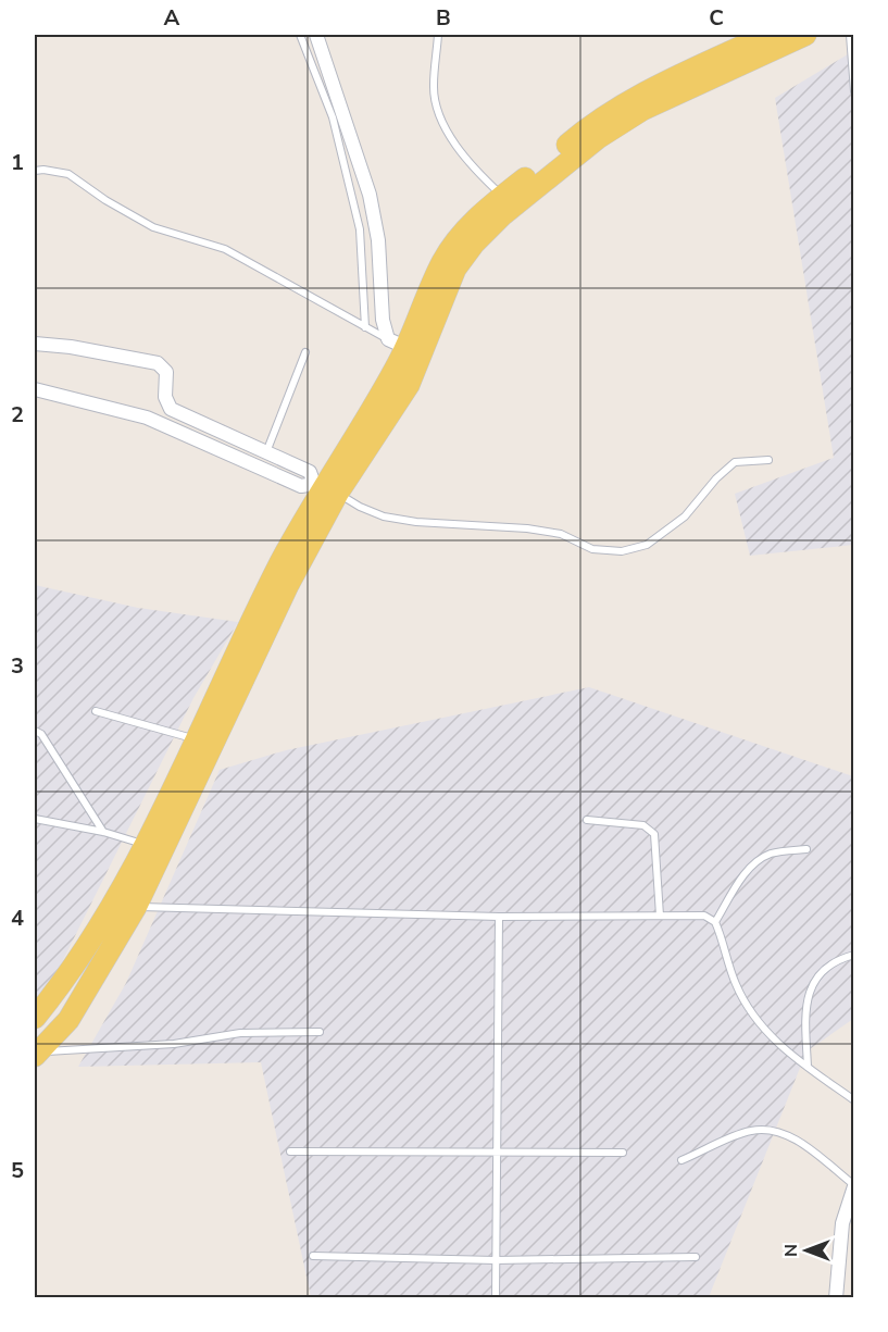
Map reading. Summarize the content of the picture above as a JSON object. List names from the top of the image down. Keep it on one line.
{"north":"left","grid":{"columns":["A","B","C"],"rows":["1","2","3","4","5"]}}
